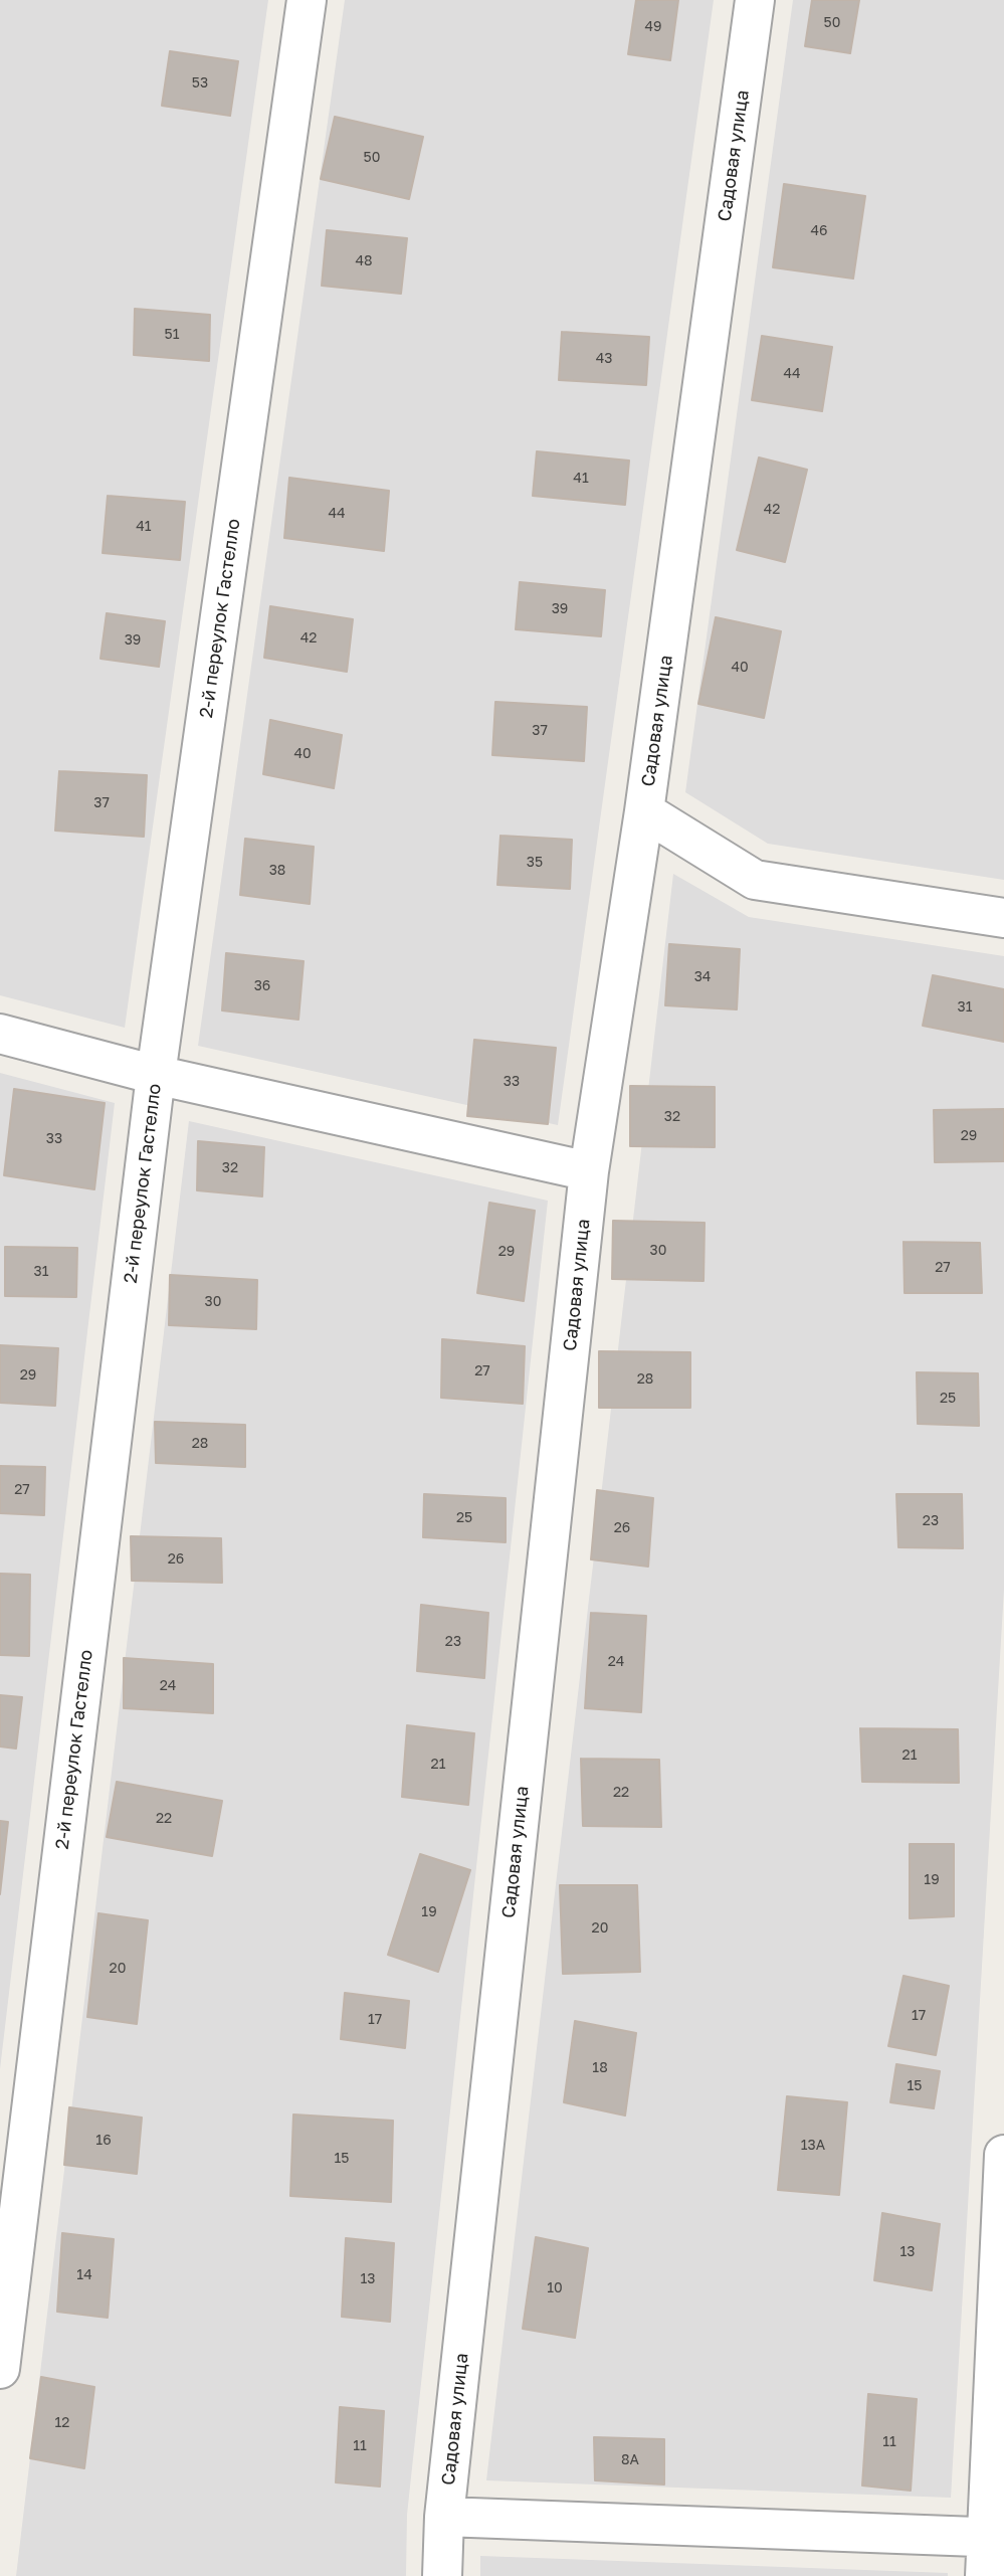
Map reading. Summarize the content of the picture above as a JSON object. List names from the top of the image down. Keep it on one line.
{"streets":{"street":["Садовая улица","2-й переулок Гастелло"]},"house_numbers":["50","49","53","50","46","48","51","43","44","41","42","44","41","39","42","39","40","37","40","37","35","38","34","36","31","33","32","29","33","32","30","29","27","31","30","27","29","28","25","28","27","25","23","26","26","23","24","24","21","21","22","22","19","19","20","20","17","17","18","15","16","13А","15","13","14","13","10","12","11","11","8А"]}
